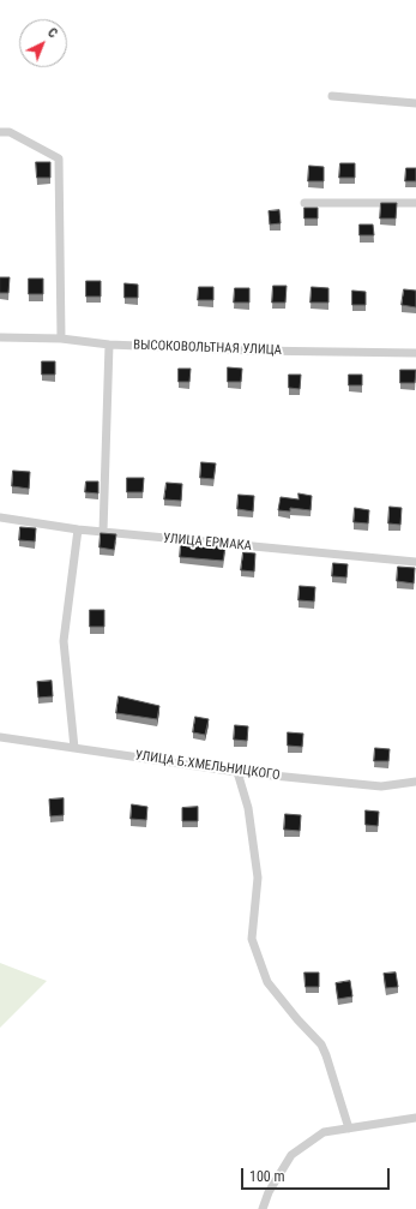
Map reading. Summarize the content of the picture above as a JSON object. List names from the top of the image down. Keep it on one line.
{"streets":{"street":["ВЫСОКОВОЛЬТНАЯ УЛИЦА","УЛИЦА ЕРМАКА","УЛИЦА Б.ХМЕЛЬНИЦКОГО"]},"scale_bar":"100 m","north":"top right"}
